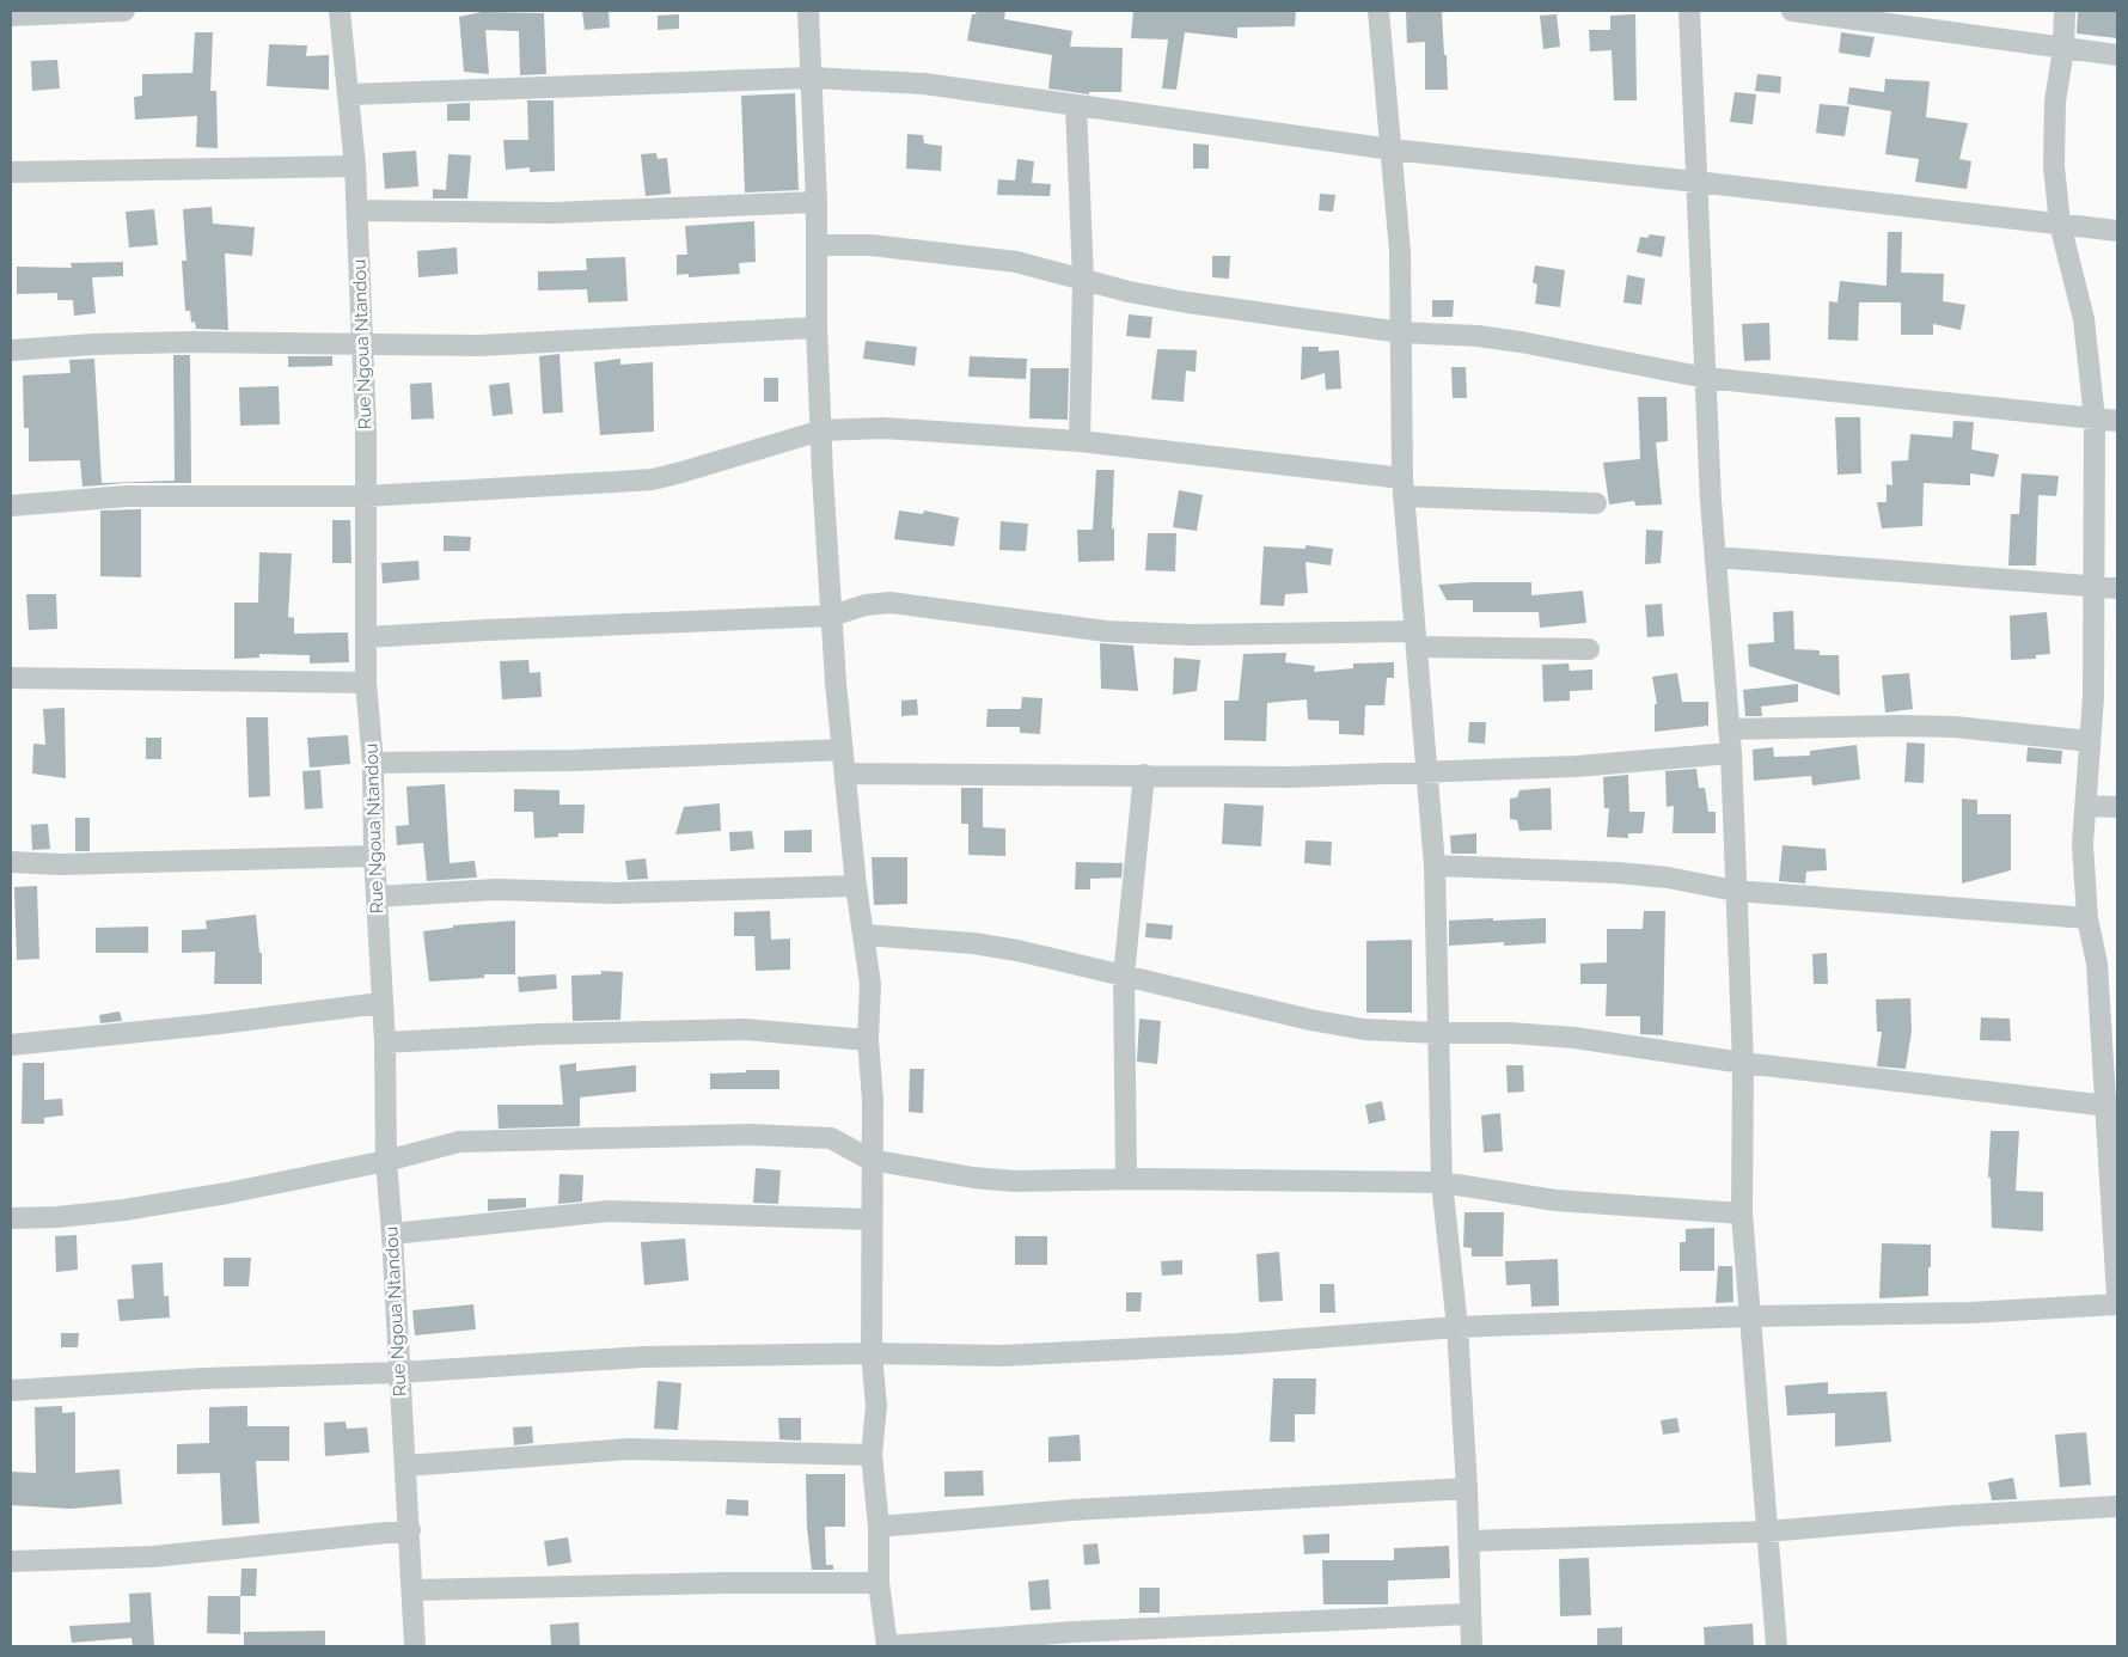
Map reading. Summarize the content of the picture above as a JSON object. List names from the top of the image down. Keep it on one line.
{"streets":{"street":["Rue Ngoua Ntandou"]}}
